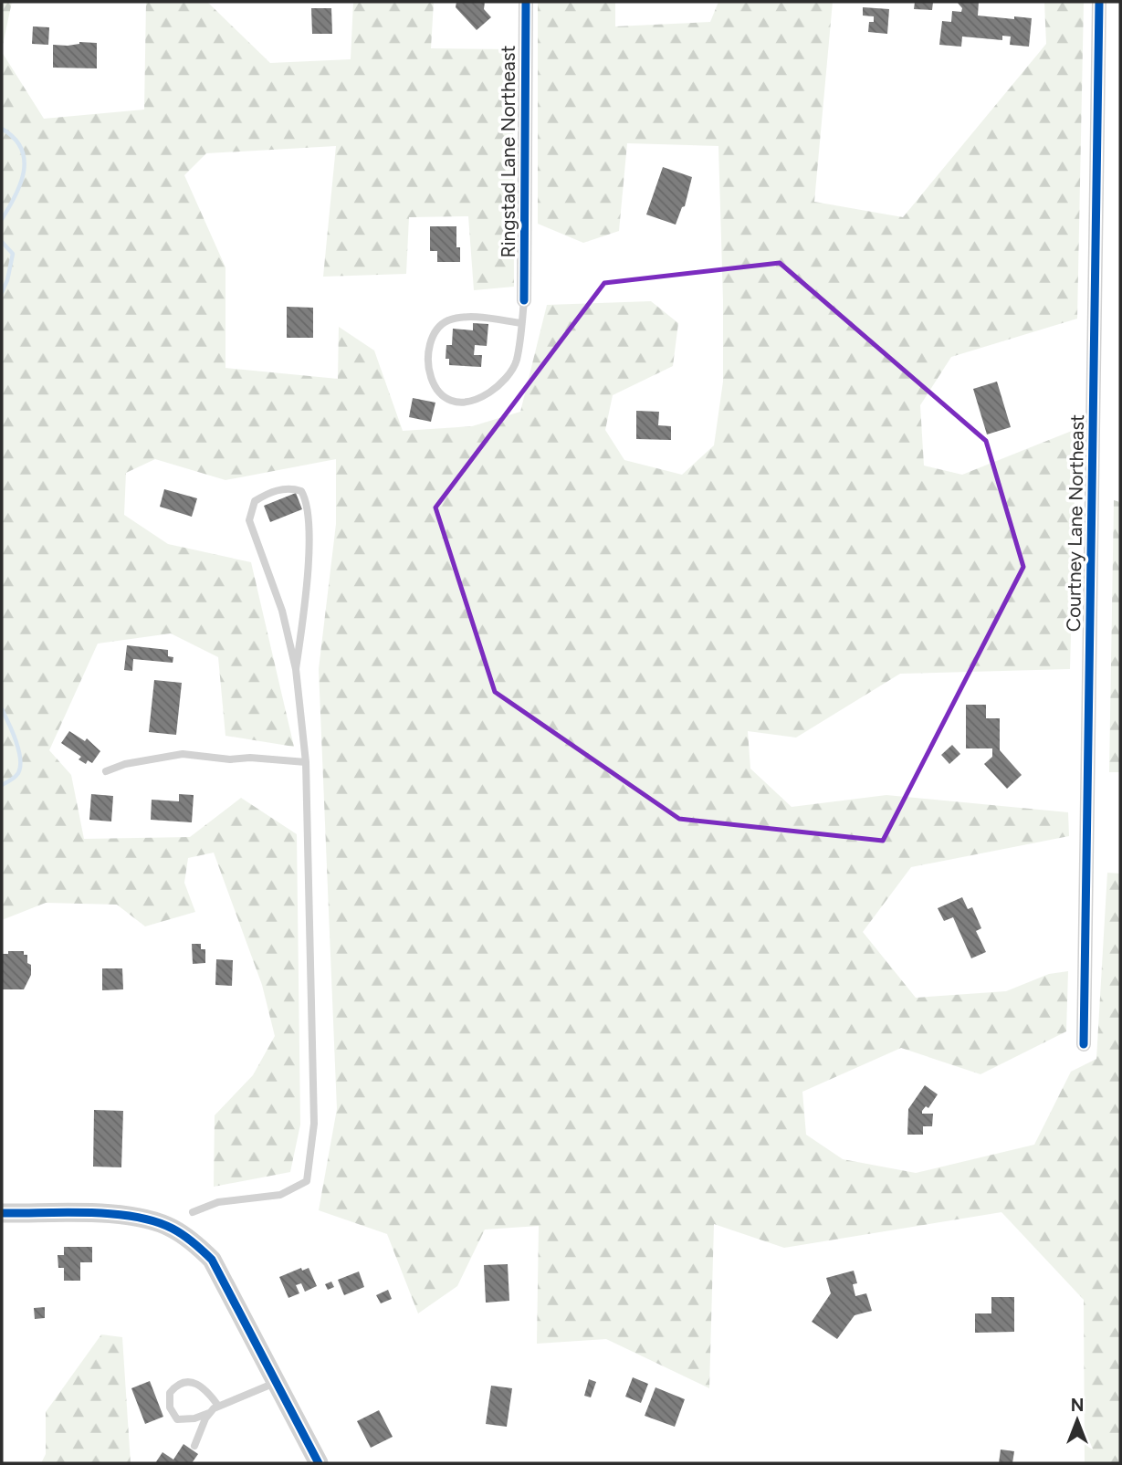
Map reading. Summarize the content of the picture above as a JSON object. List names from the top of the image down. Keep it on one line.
{"streets":{"street":["Ringstad Lane Northeast","Courtney Lane Northeast"]},"north":"top"}
